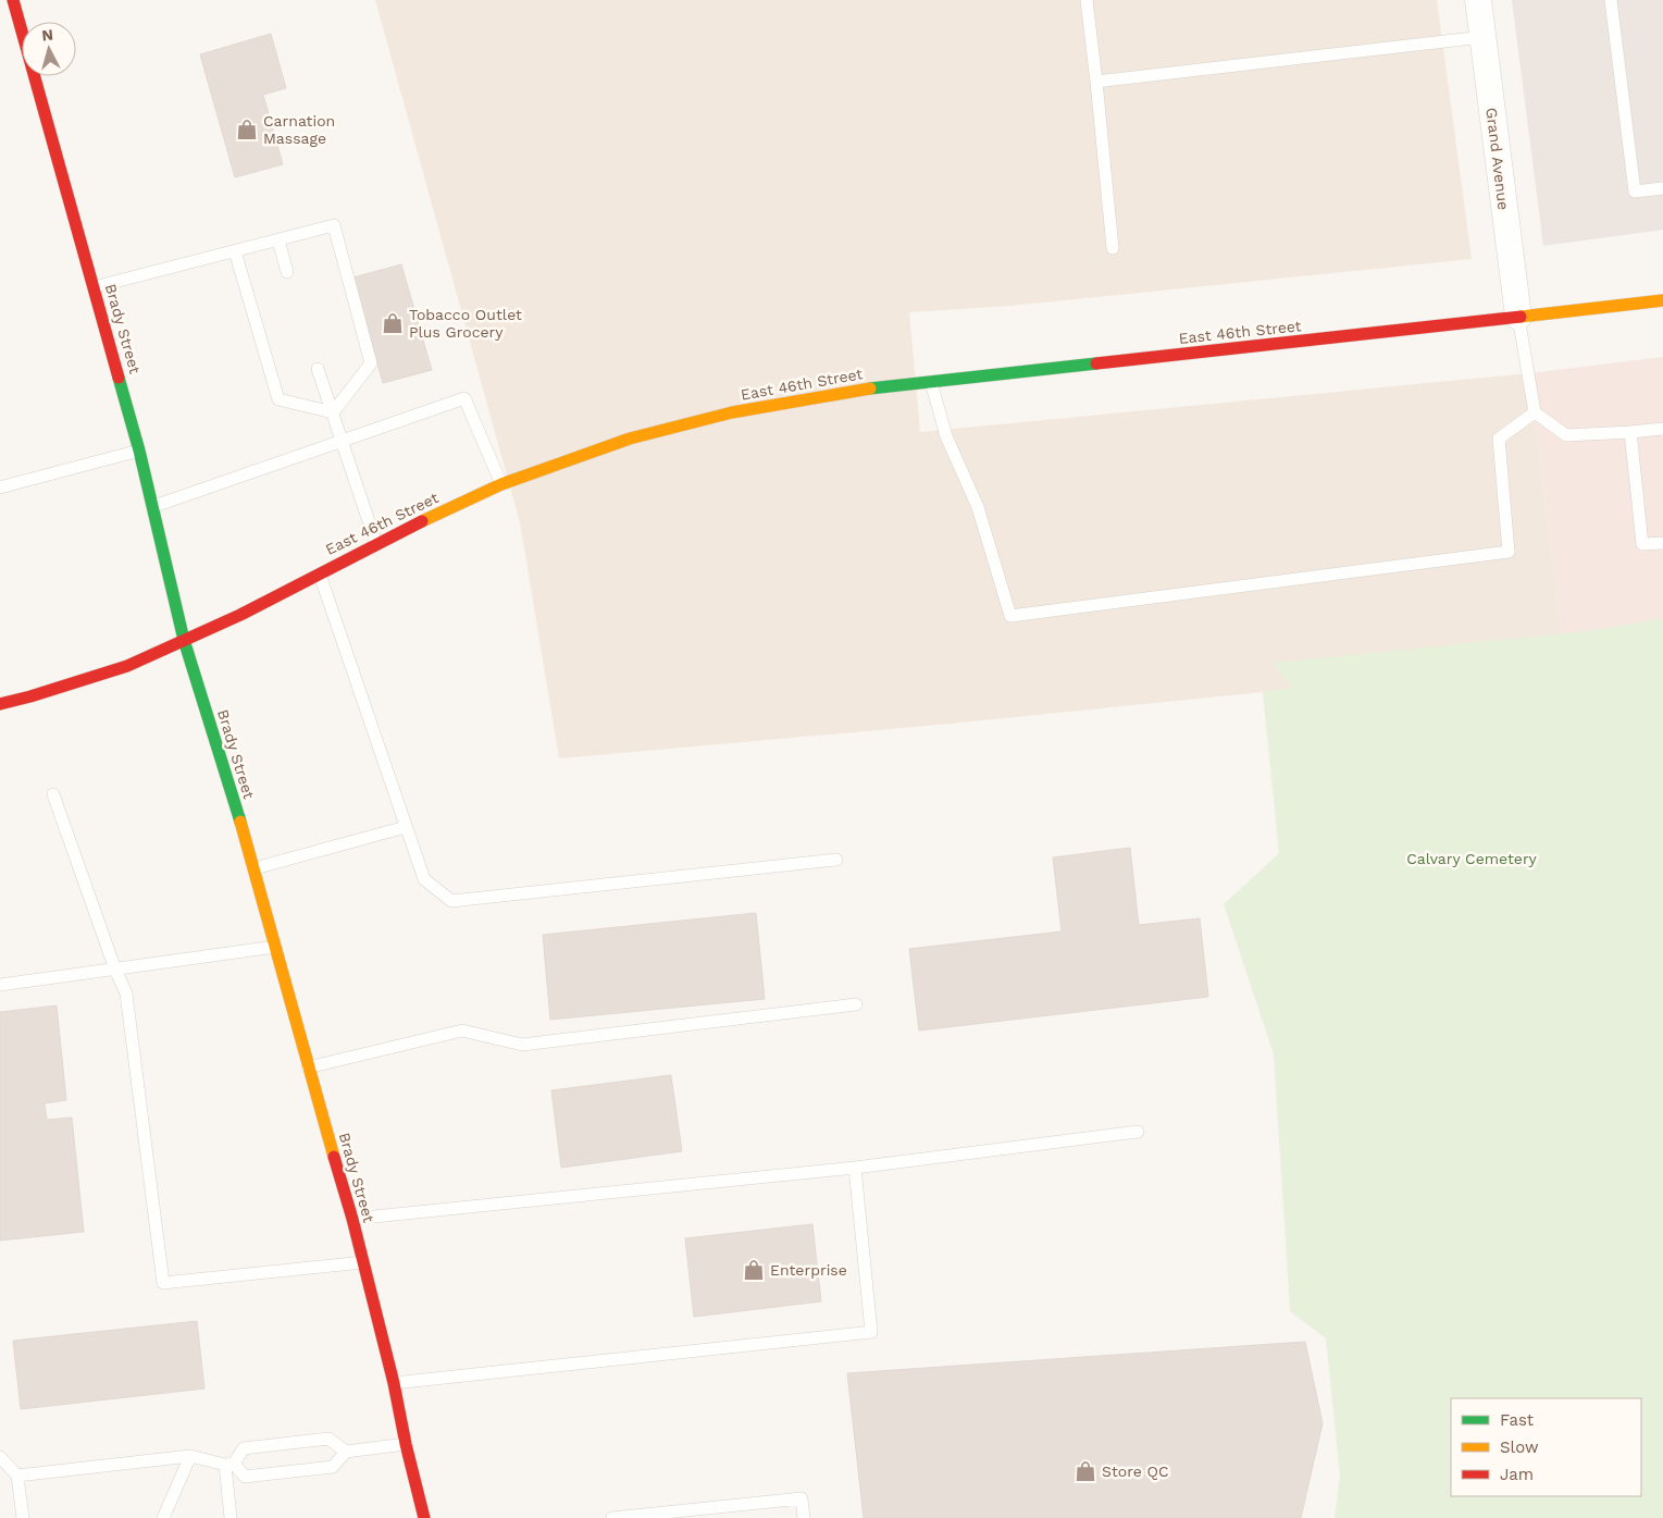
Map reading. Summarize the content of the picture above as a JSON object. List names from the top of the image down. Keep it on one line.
{"streets":{"main road":["Brady Street","East 46th Street"],"street":["Grand Avenue"]},"crossings":[["Grand Avenue","East 46th Street"],["Brady Street","East 46th Street"]],"parks":["Calvary Cemetery"],"places":{"shop":["Carnation Massage","Tobacco Outlet Plus Grocery","Enterprise","Store QC"]},"legend":["Fast","Slow","Jam"],"north":"top"}
